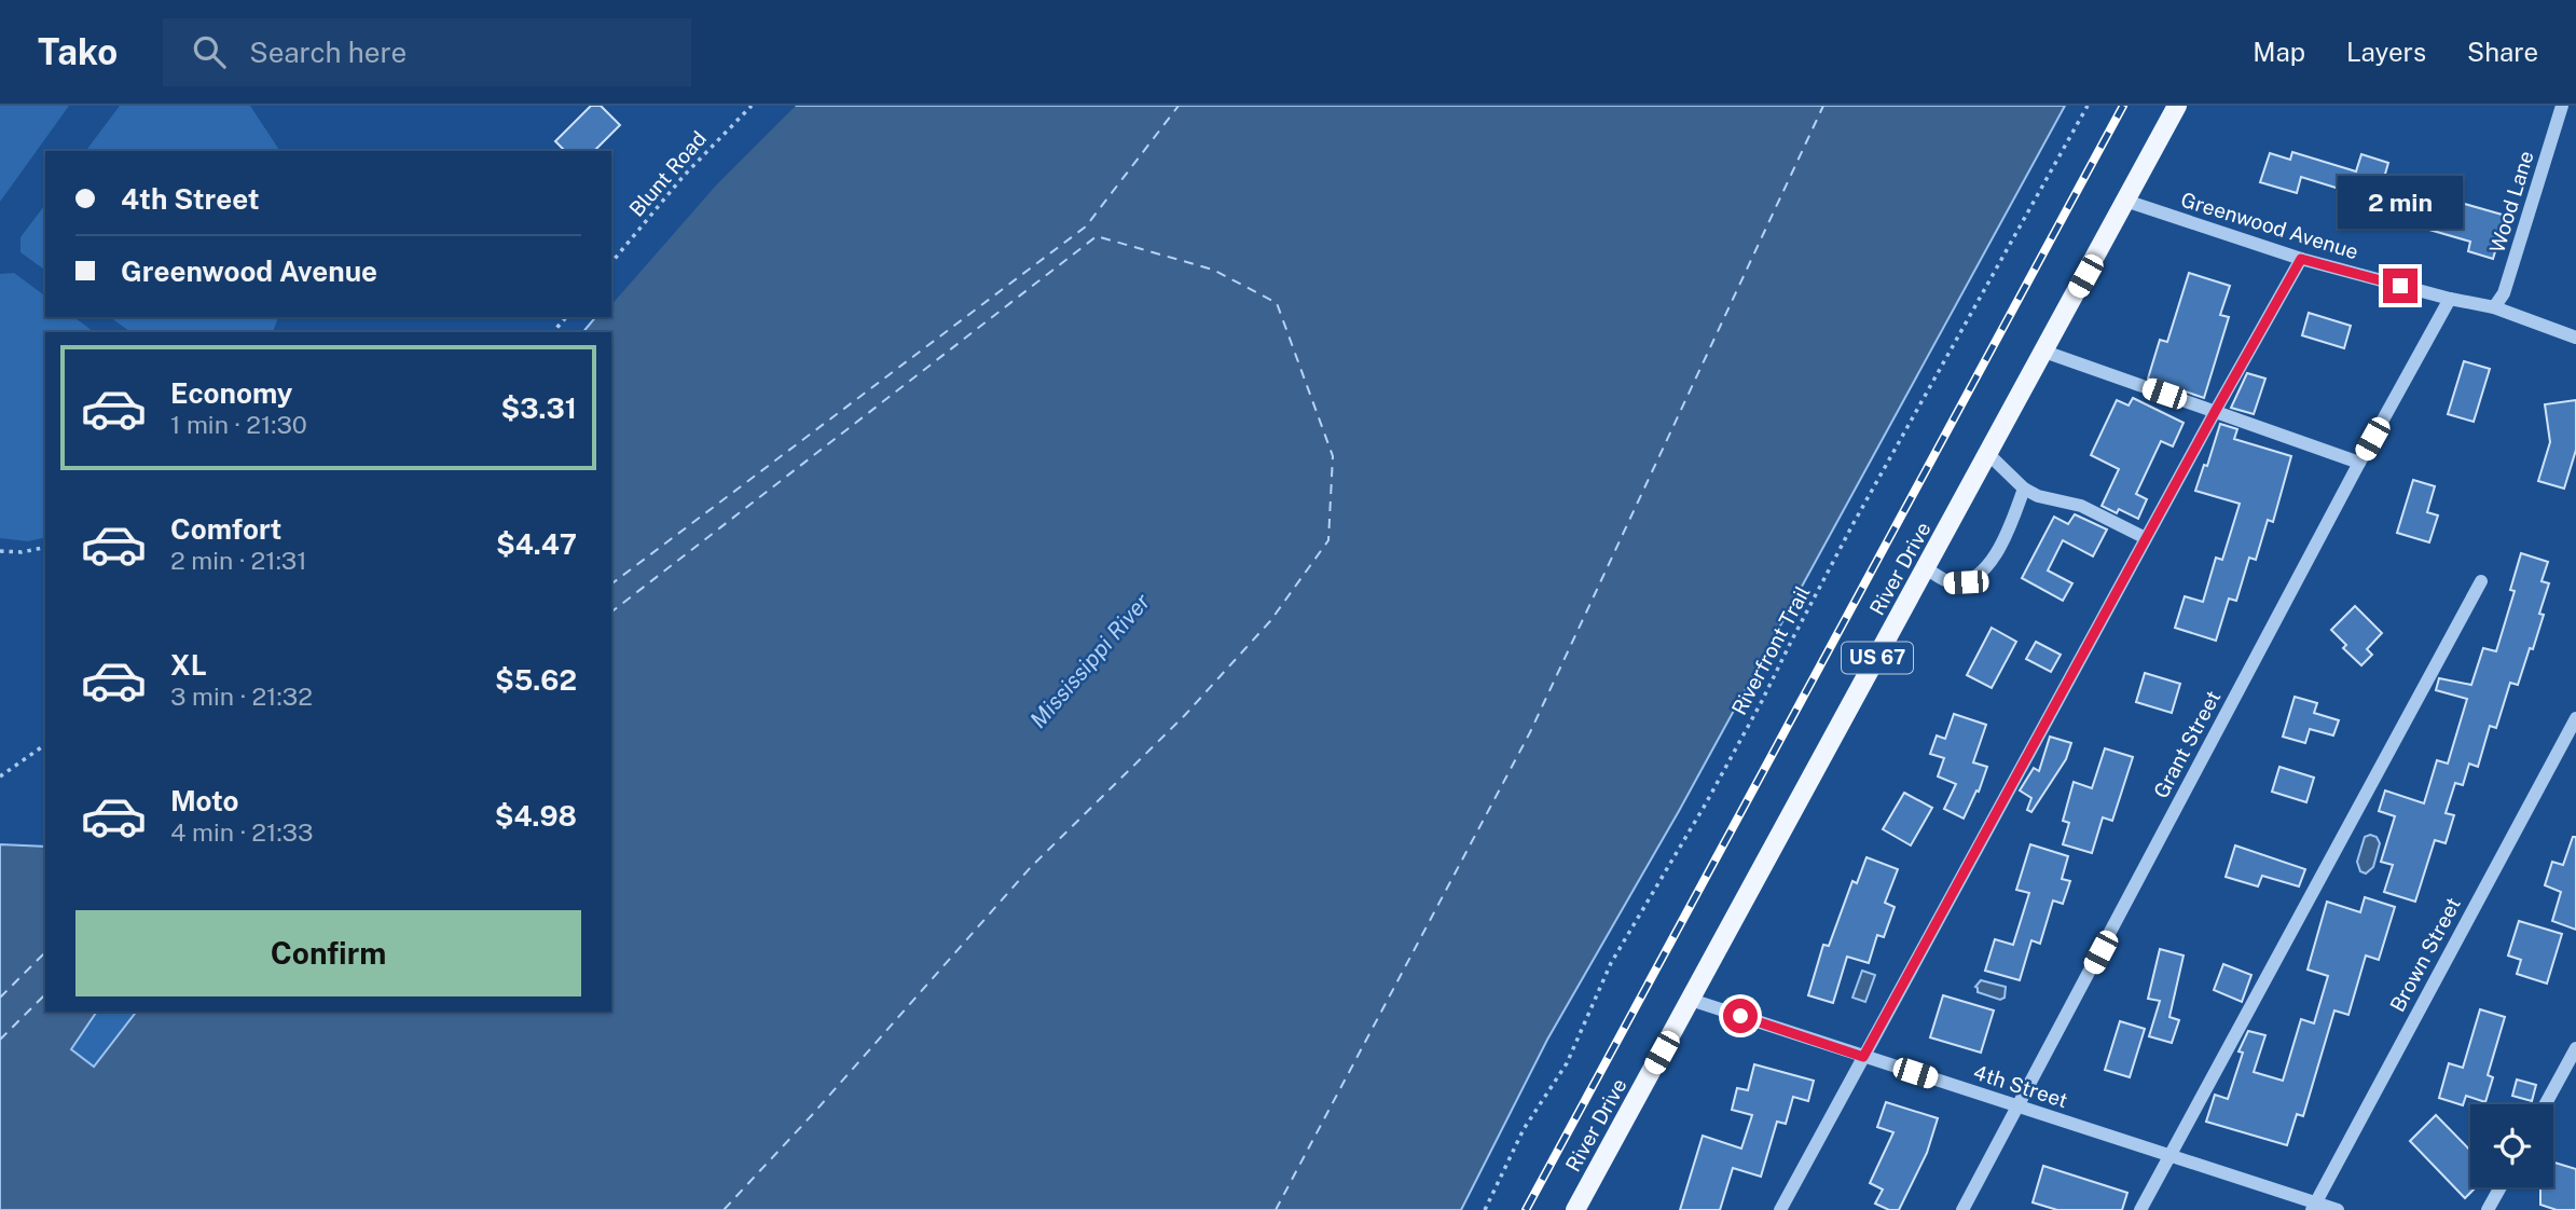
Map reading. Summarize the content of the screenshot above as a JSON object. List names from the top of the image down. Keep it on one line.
{"streets":{"main road":["River Drive","US 67"],"street":["Wood Lane","Greenwood Avenue","Grant Street","Brown Street","4th Street"],"path":["Blunt Road","Riverfront Trail"]},"crossings":[["Wood Lane","Greenwood Avenue"],["Greenwood Avenue","River Drive"],["Greenwood Avenue","Grant Street"],["River Drive","4th Street"],["Grant Street","4th Street"],["Brown Street","4th Street"]],"water":["Mississippi River"],"page":{"header":"Tako","search":"Search here","nav":["Map","Layers","Share"],"banner":["4th Street","Greenwood Avenue"],"bubble":"2 min","list":[{"name":"Economy","note":"1 min · 21:30","value":"$3.31"},{"name":"Comfort","note":"2 min · 21:31","value":"$4.47"},{"name":"XL","note":"3 min · 21:32","value":"$5.62"},{"name":"Moto","note":"4 min · 21:33","value":"$4.98"}],"buttons":"Confirm"}}
